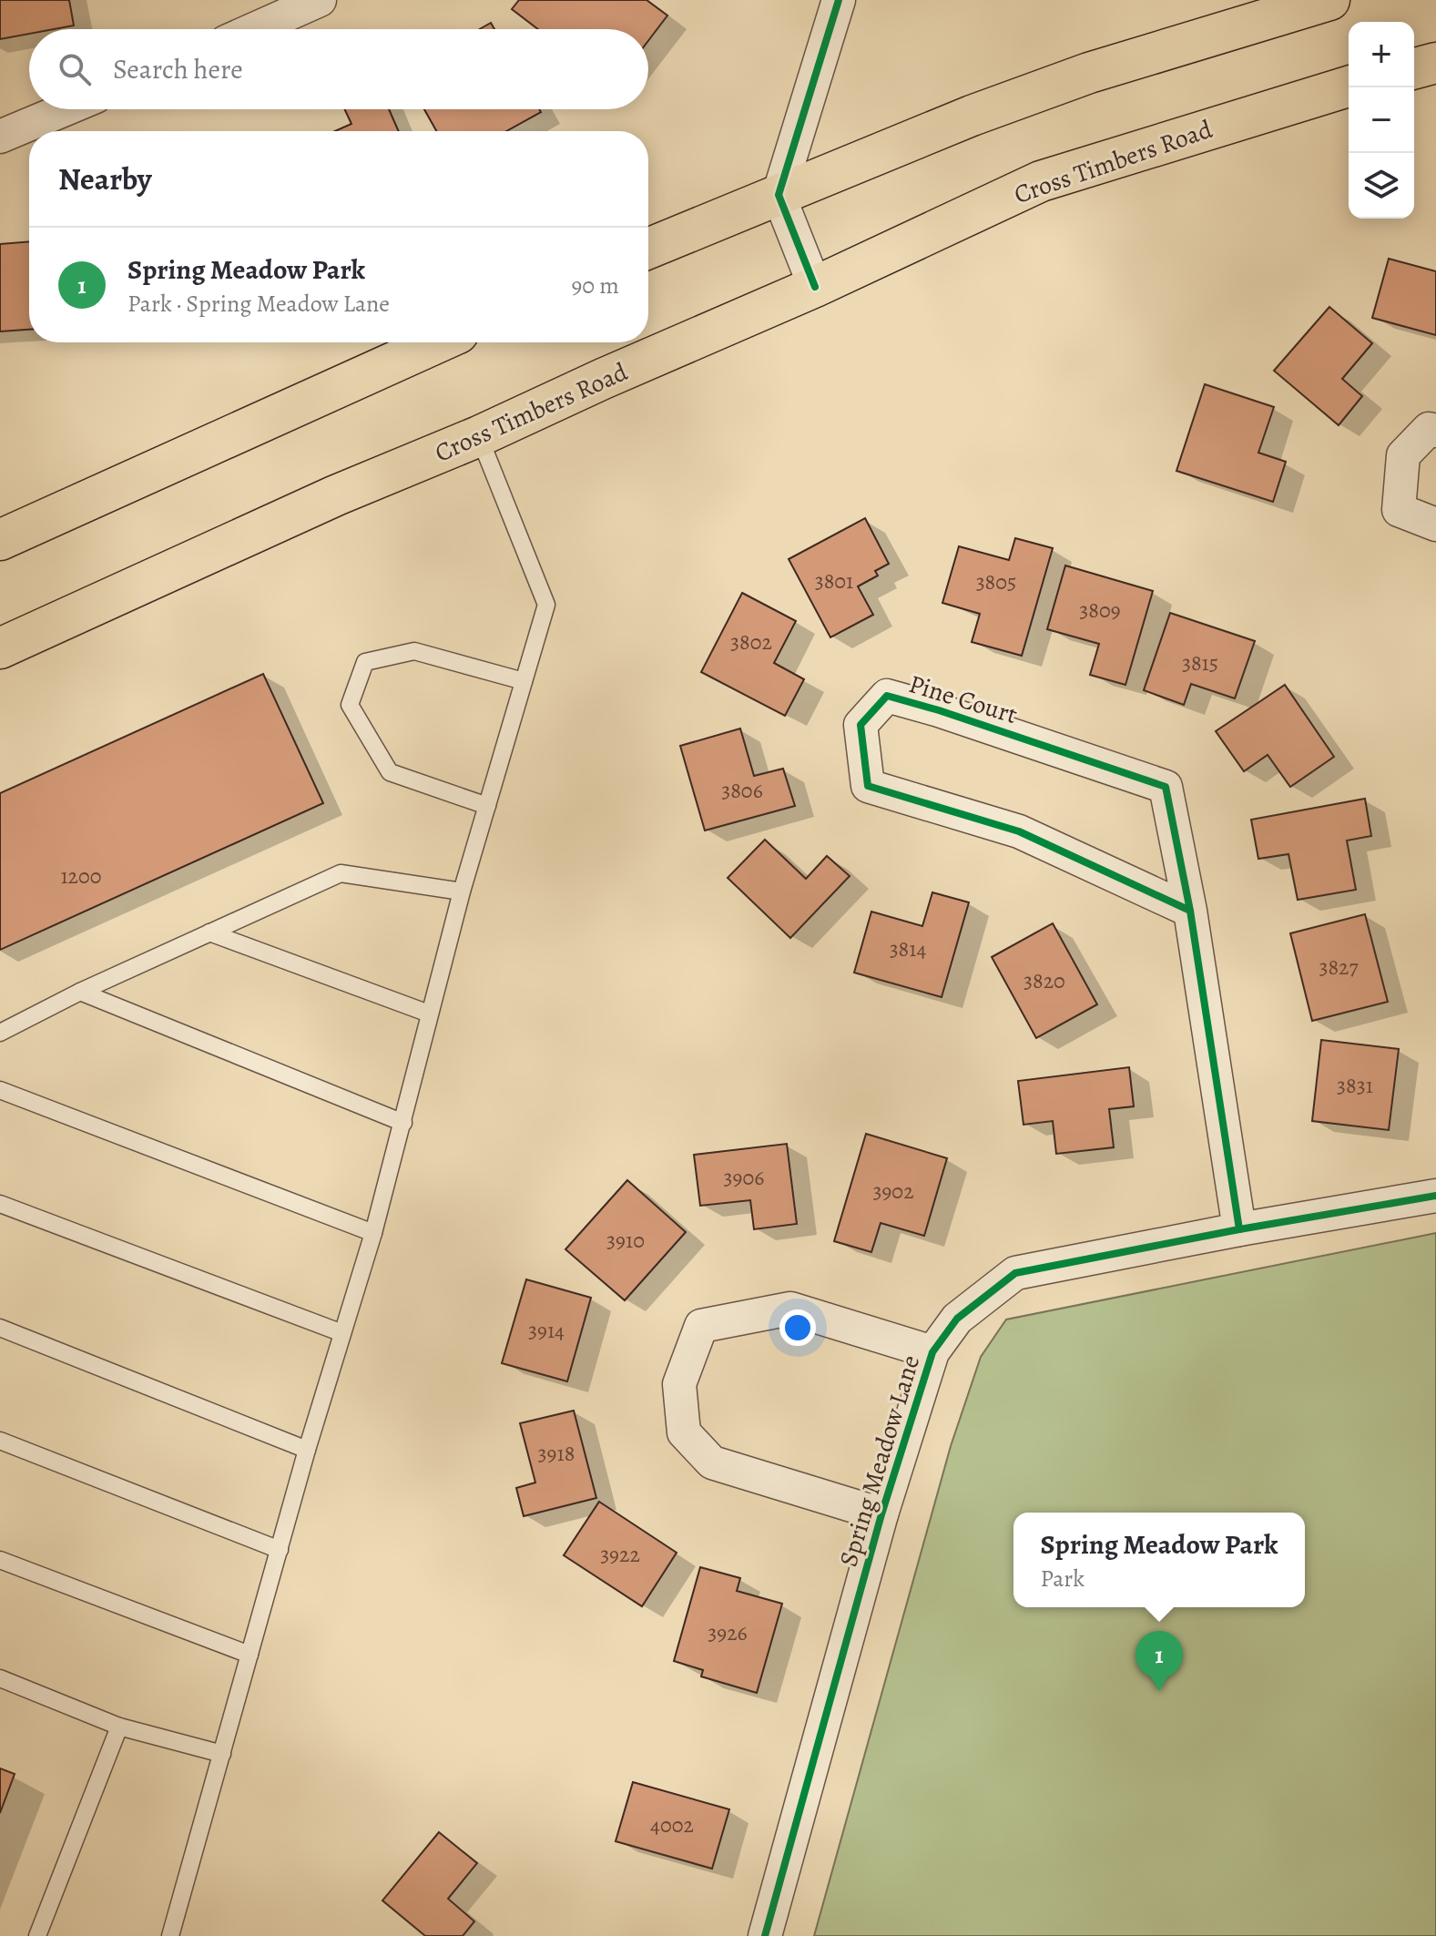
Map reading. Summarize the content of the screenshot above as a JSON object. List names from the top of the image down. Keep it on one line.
{"streets":{"main road":["Cross Timbers Road"],"street":["Pine Court","Spring Meadow Lane"]},"crossings":[["Pine Court","Spring Meadow Lane"]],"house_numbers":["3801","3805","3809","3802","3815","3806","1200","3814","3827","3820","3831","3906","3902","3910","3914","3918","3922","3926","4002"],"page":{"map_buttons":["+","−"],"search":"Search here","heading":"Nearby","list":[{"mark":"1","name":"Spring Meadow Park","note":"Park · Spring Meadow Lane","value":"90 m"}],"popup":["Spring Meadow Park","Park"],"pins":"1"}}
